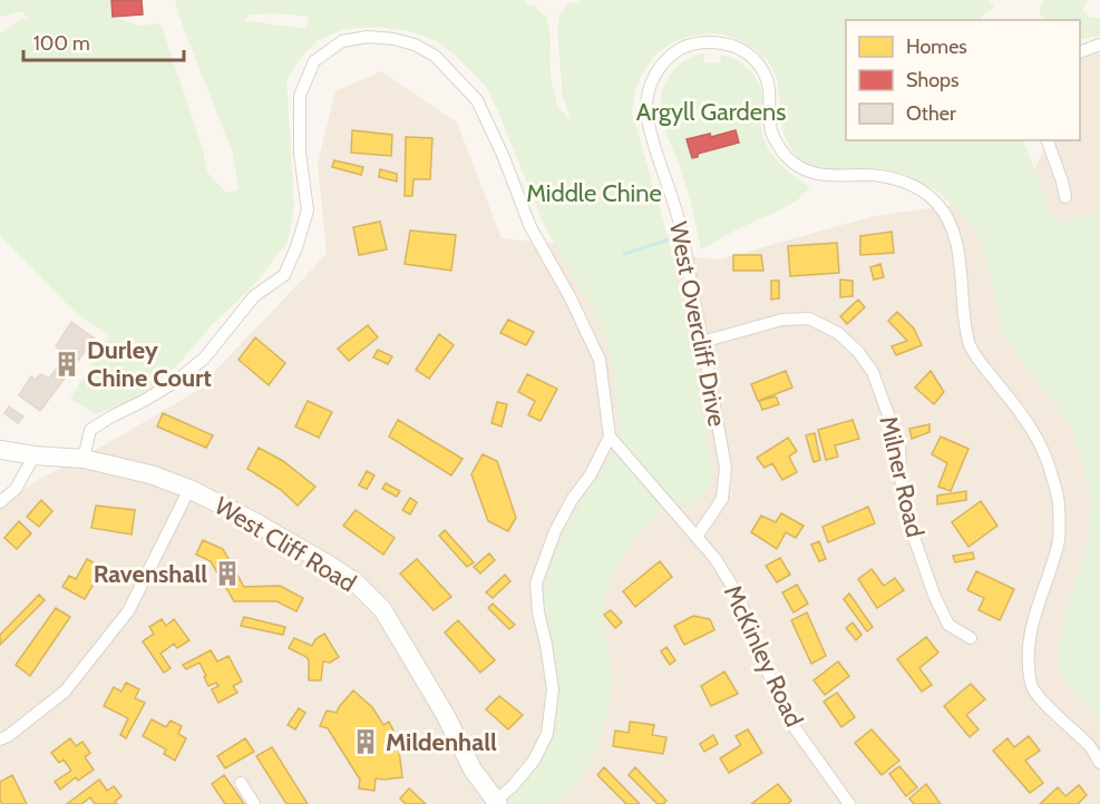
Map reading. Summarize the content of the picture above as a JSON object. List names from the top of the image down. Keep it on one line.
{"streets":{"street":["West Overcliff Drive","Milner Road","West Cliff Road","McKinley Road"]},"crossings":[["West Overcliff Drive","Milner Road"],["West Overcliff Drive","McKinley Road"]],"parks":["Argyll Gardens","Middle Chine"],"places":{"building":["Durley Chine Court","Ravenshall","Mildenhall"]},"legend":["Homes","Shops","Other"],"scale_bar":"100 m"}
